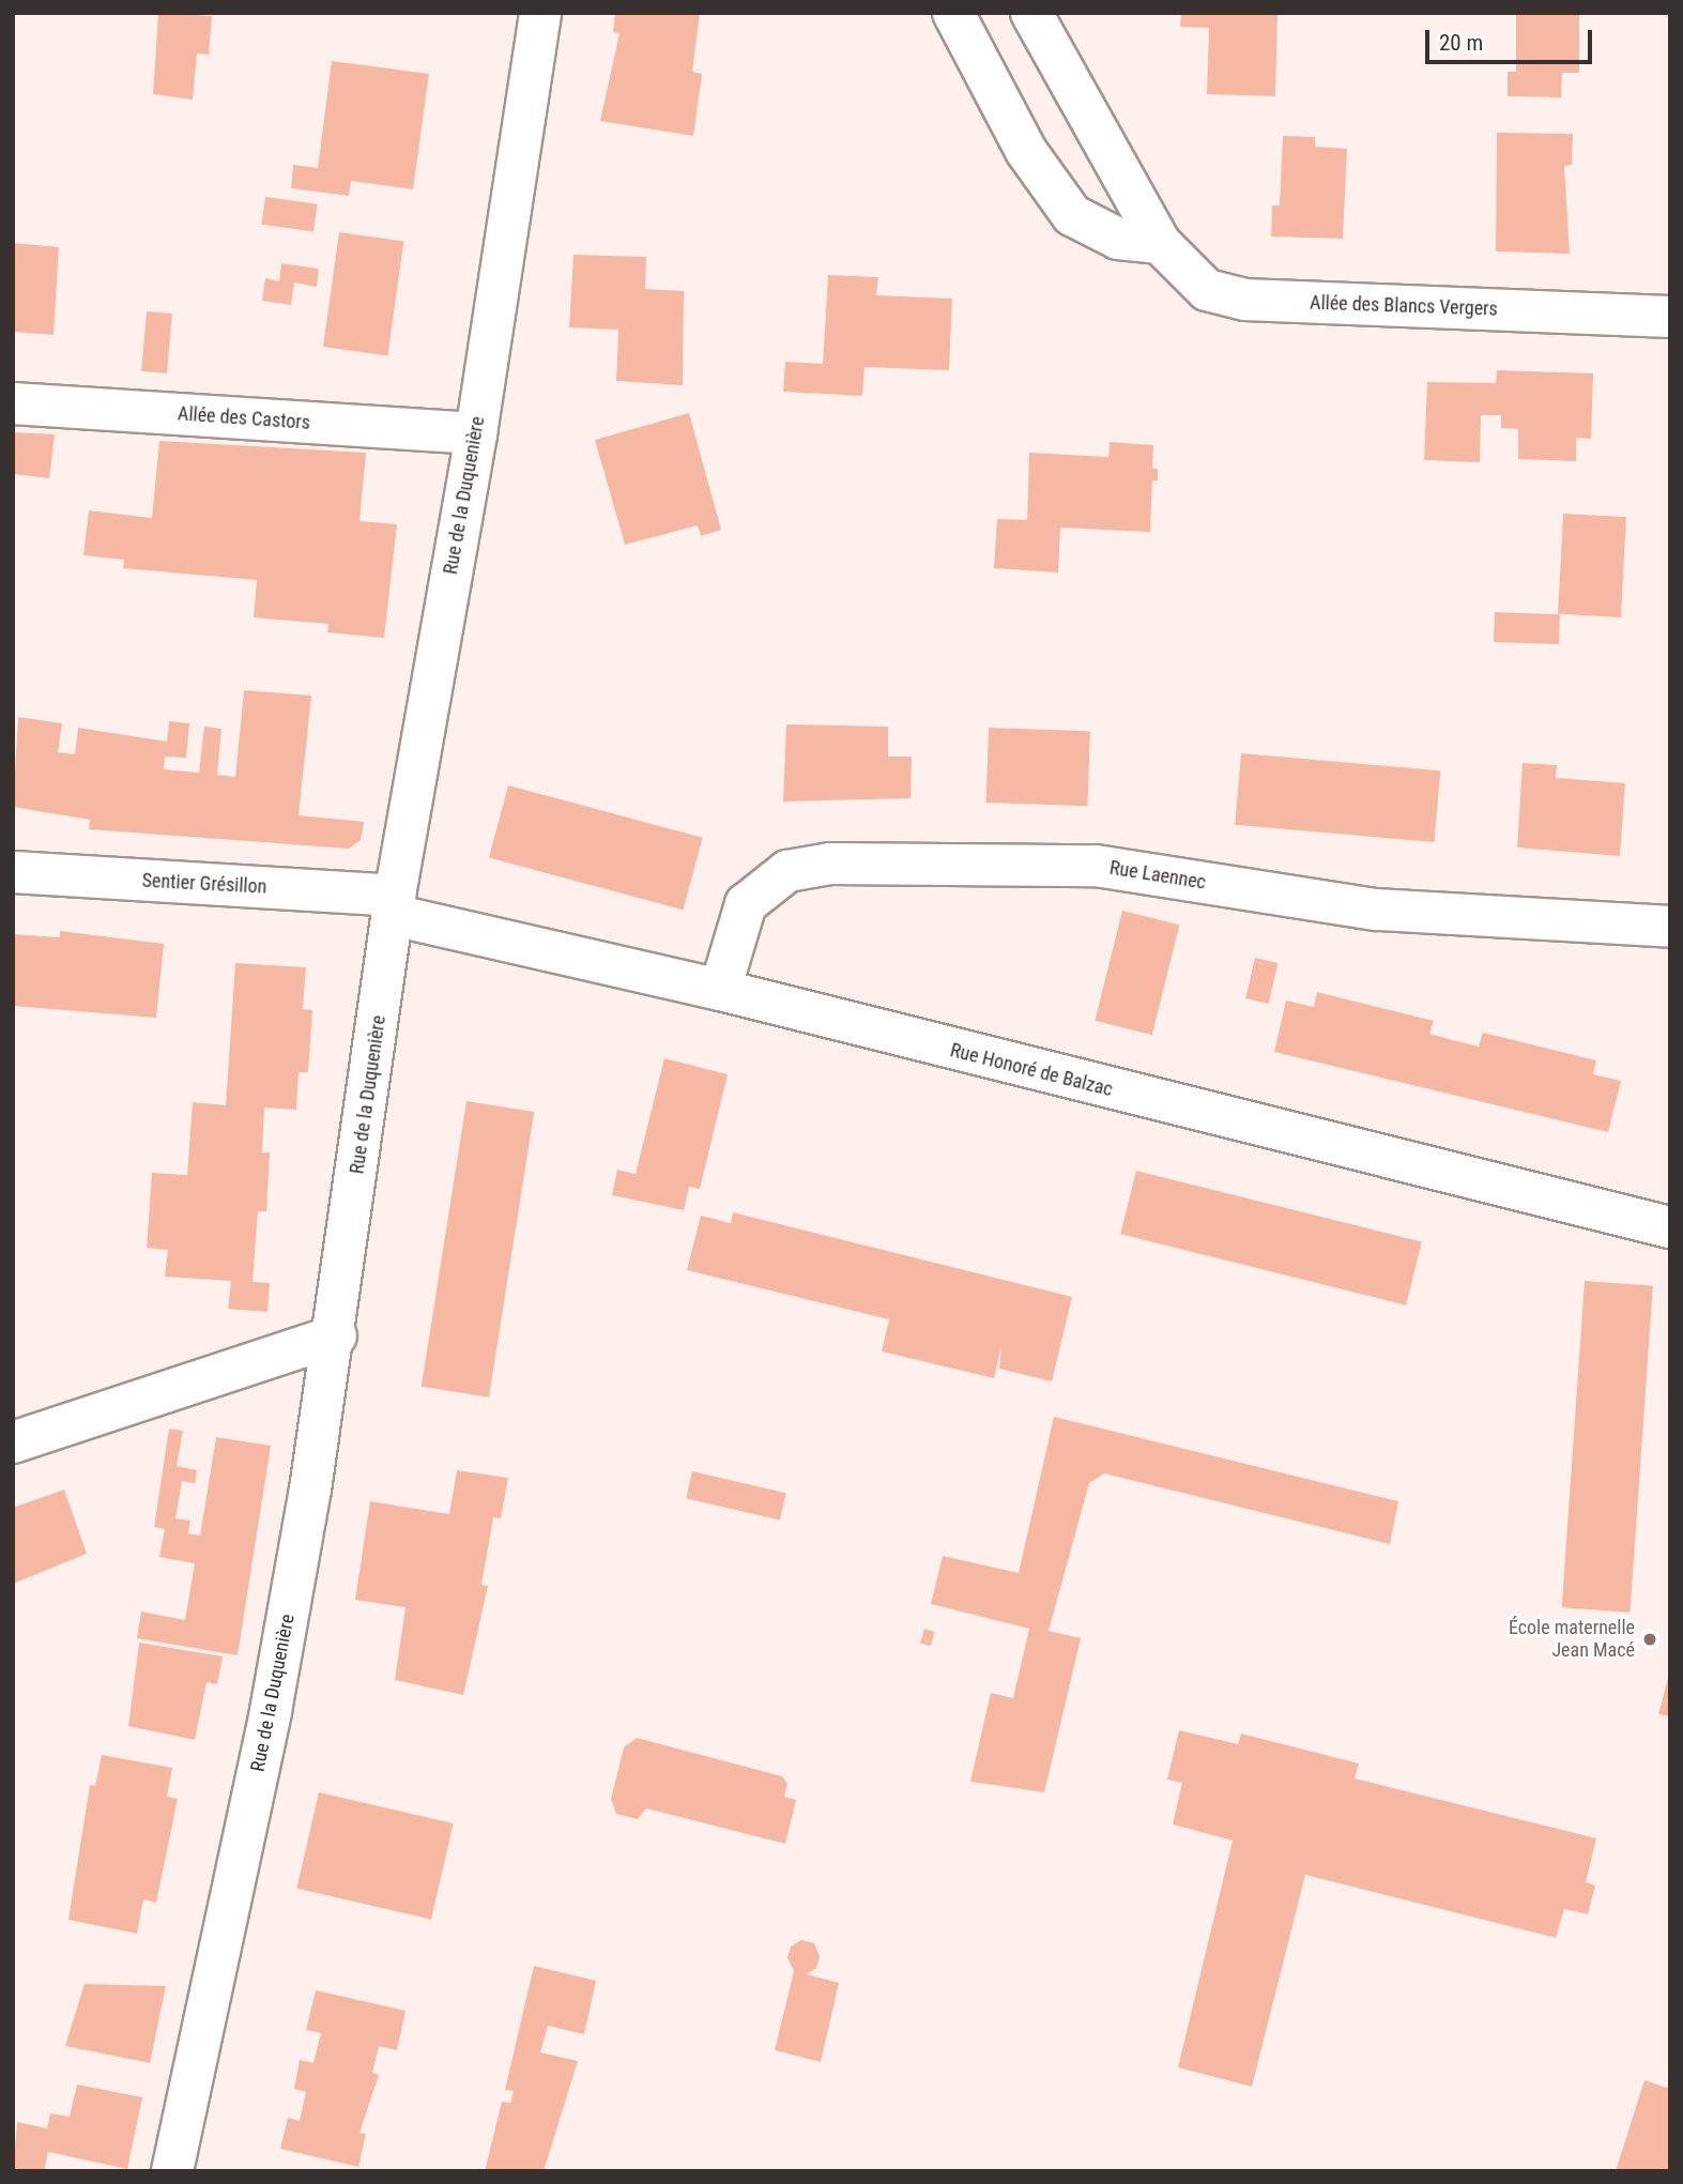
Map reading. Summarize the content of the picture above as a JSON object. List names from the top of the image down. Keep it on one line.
{"streets":{"street":["Allée des Blancs Vergers","Allée des Castors","Rue de la Duquenière","Rue Laennec","Sentier Grésillon","Rue Honoré de Balzac"]},"crossings":[["Allée des Castors","Rue de la Duquenière"],["Rue de la Duquenière","Sentier Grésillon"],["Rue de la Duquenière","Rue Honoré de Balzac"],["Rue Laennec","Rue Honoré de Balzac"],["Sentier Grésillon","Rue Honoré de Balzac"]],"places":["École maternelle Jean Macé"],"scale_bar":"20 m"}
